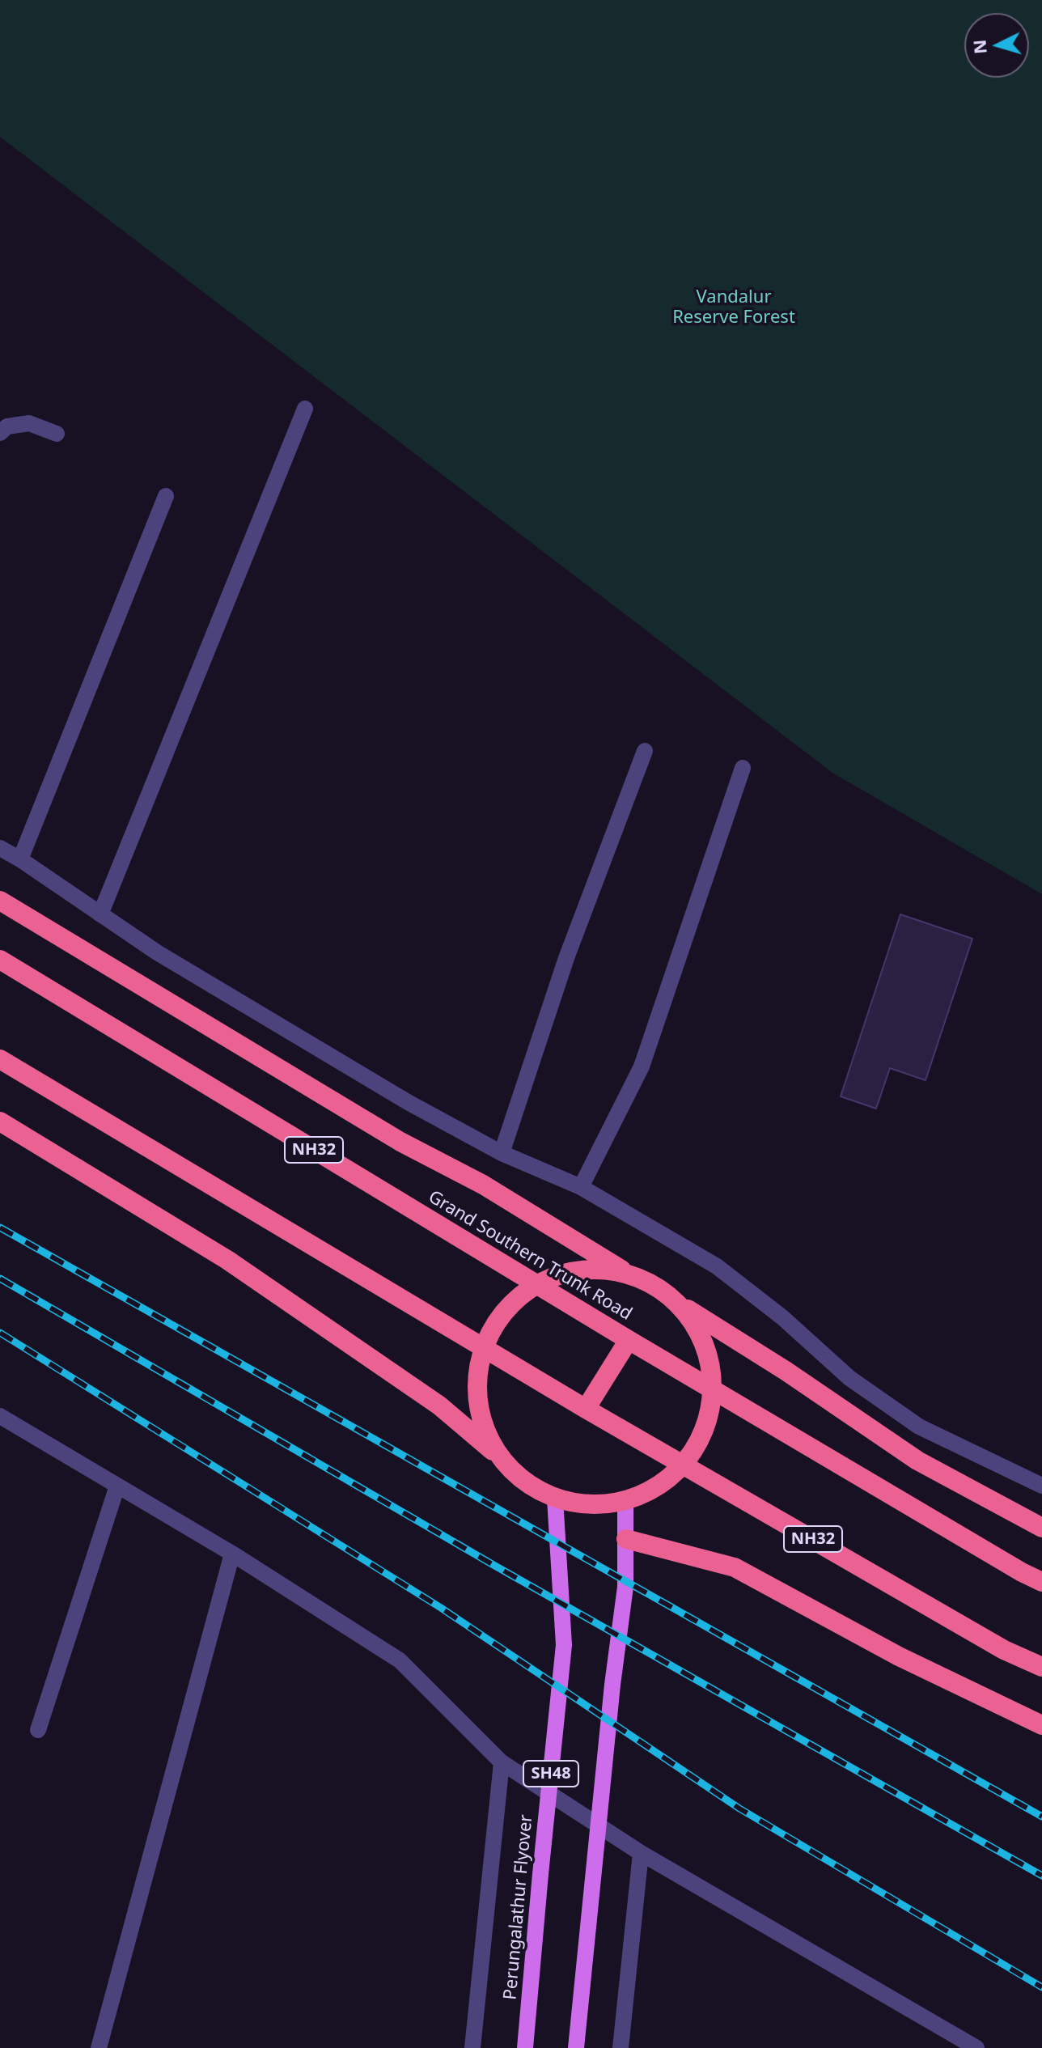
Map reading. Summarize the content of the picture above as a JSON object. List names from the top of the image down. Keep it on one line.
{"streets":{"highway":["NH32","Grand Southern Trunk Road"],"main road":["SH48","Perungalathur Flyover"]},"parks":["Vandalur Reserve Forest"],"north":"left"}
